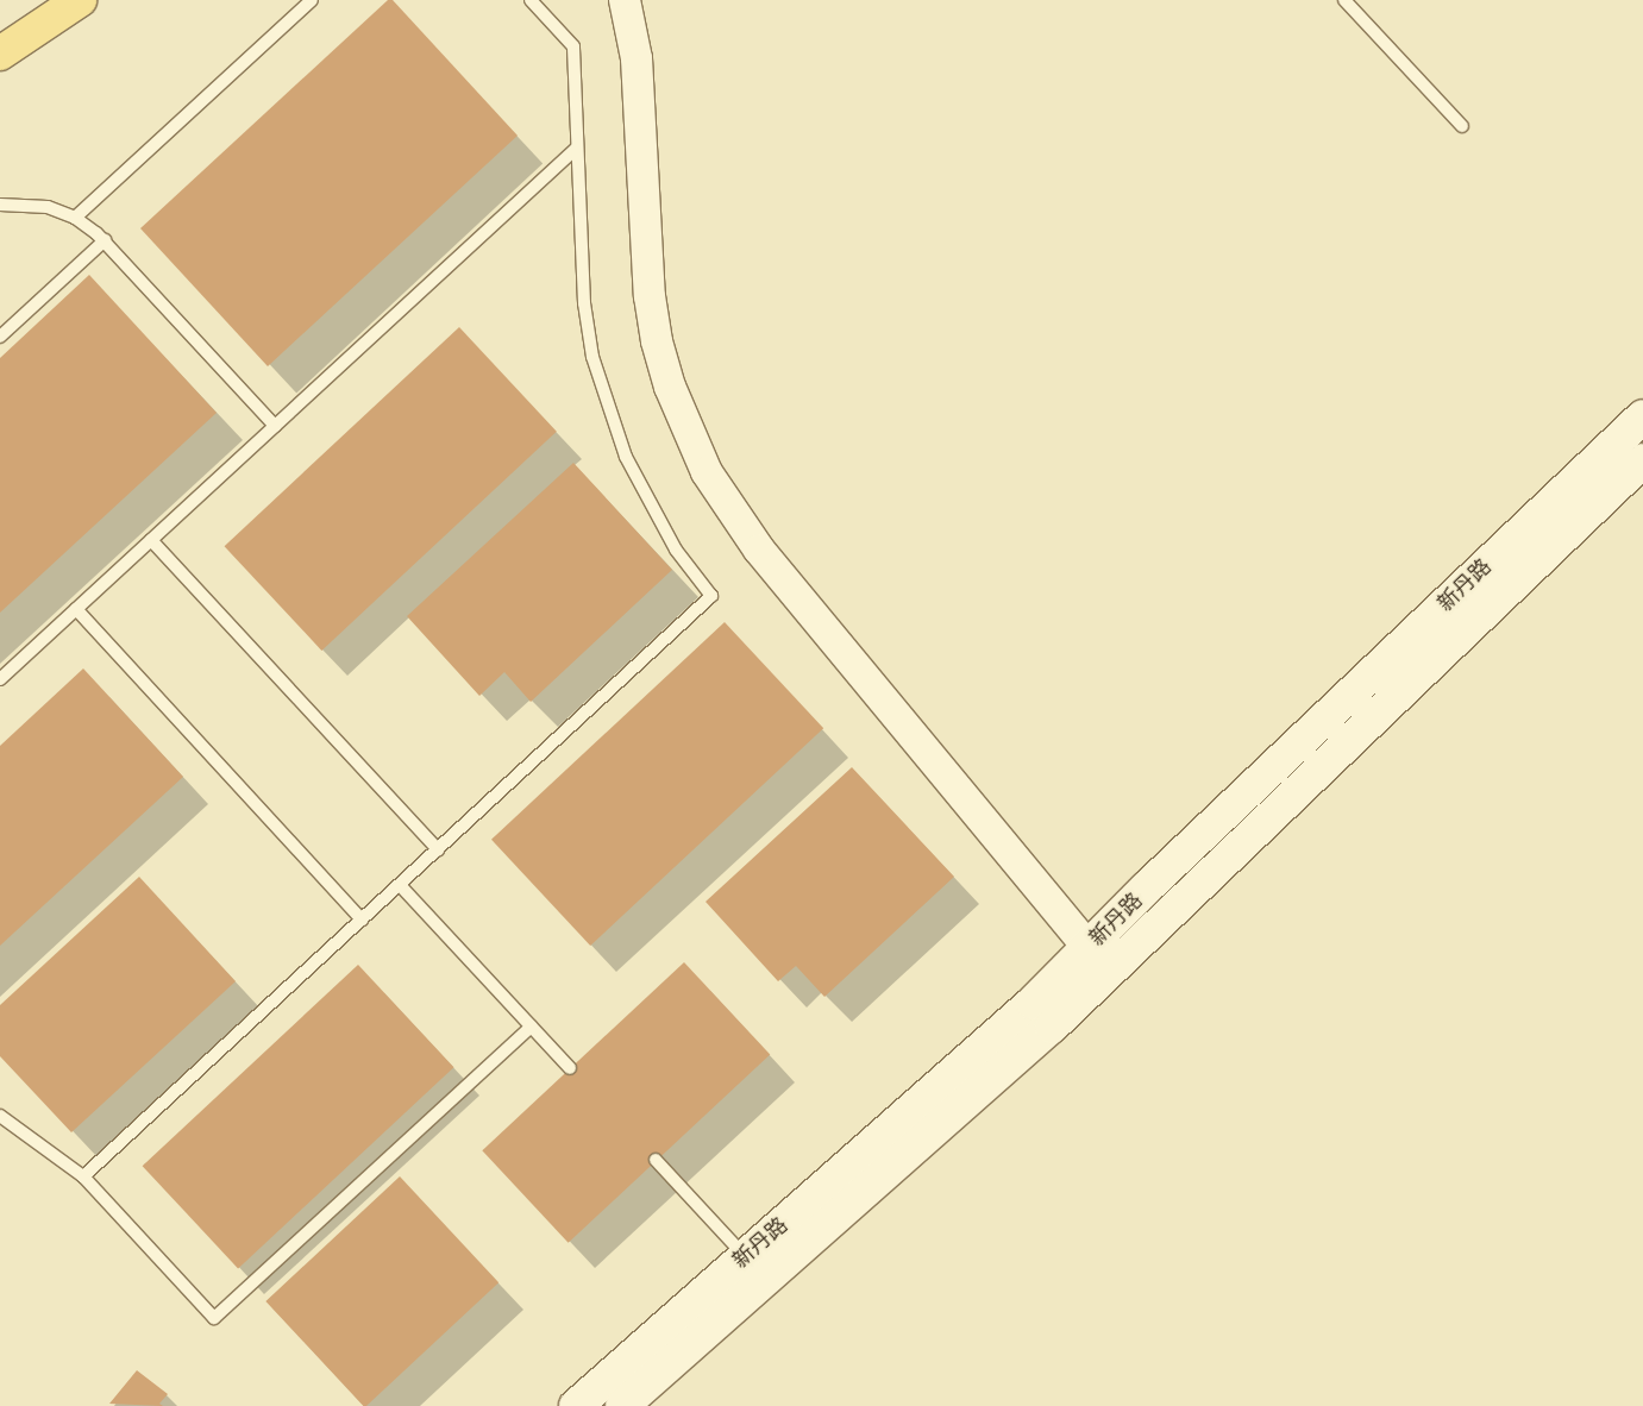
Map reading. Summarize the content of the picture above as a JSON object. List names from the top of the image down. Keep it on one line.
{"streets":{"main road":["新丹路"]}}
